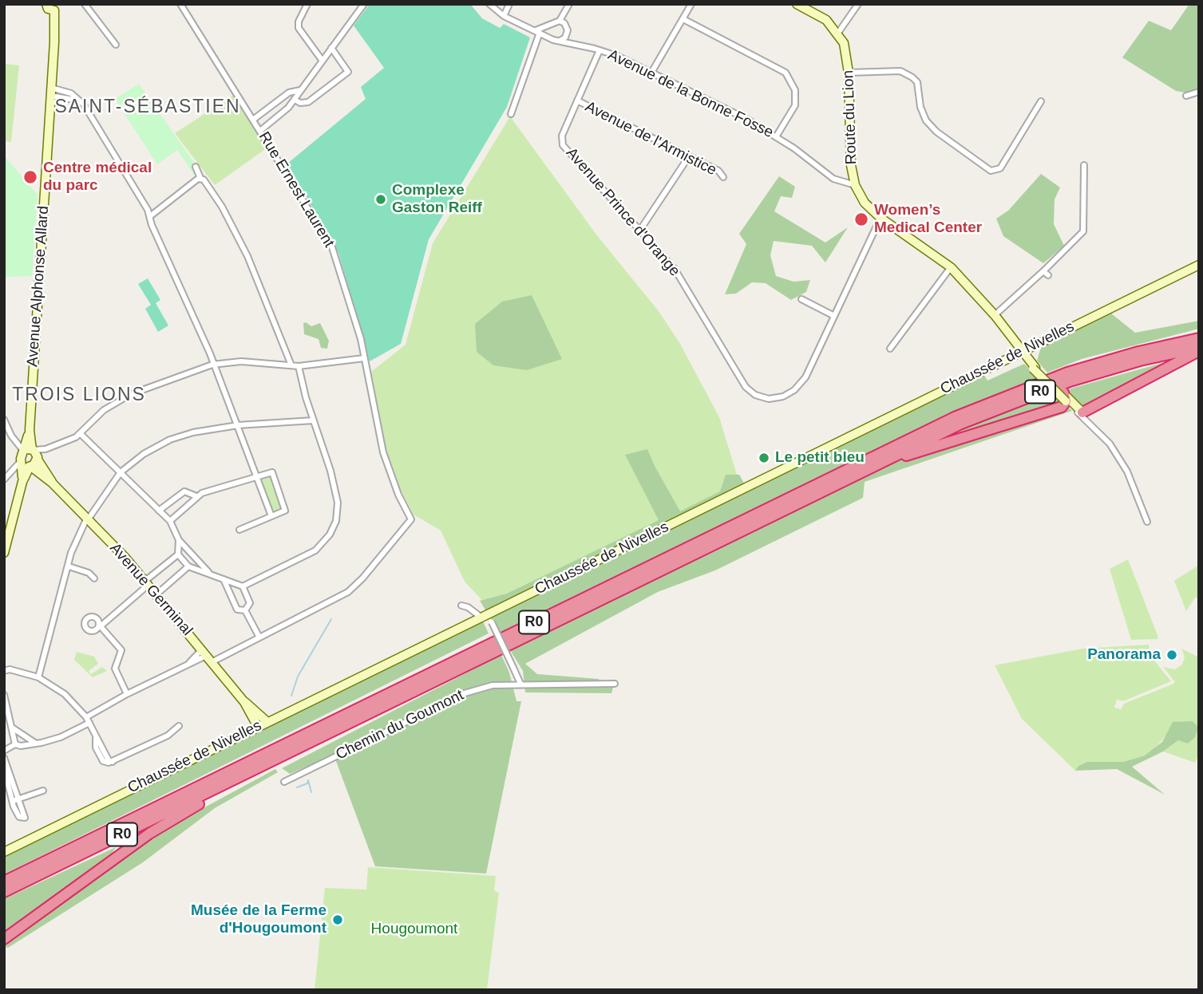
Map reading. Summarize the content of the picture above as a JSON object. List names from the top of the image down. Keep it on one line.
{"streets":{"highway":["R0"],"main road":["Route du Lion","Avenue Alphonse Allard","Chaussée de Nivelles","Avenue Germinal"],"street":["Avenue de la Bonne Fosse","Avenue de l'Armistice","Rue Ernest Laurent","Avenue Prince d'Orange","Chemin du Goumont"]},"crossings":[["Avenue de la Bonne Fosse","Route du Lion"],["Avenue de la Bonne Fosse","Avenue Prince d'Orange"],["Route du Lion","Avenue Prince d'Orange"],["Route du Lion","Chaussée de Nivelles"],["Avenue de l'Armistice","Avenue Prince d'Orange"],["Avenue Alphonse Allard","Avenue Germinal"],["Chaussée de Nivelles","Avenue Germinal"]],"districts":["SAINT-SÉBASTIEN","TROIS LIONS"],"parks":["Hougoumont"],"places":["Centre médical du parc","Complexe Gaston Reiff","Women’s Medical Center","Le petit bleu","Panorama","Musée de la Ferme d'Hougoumont"]}
